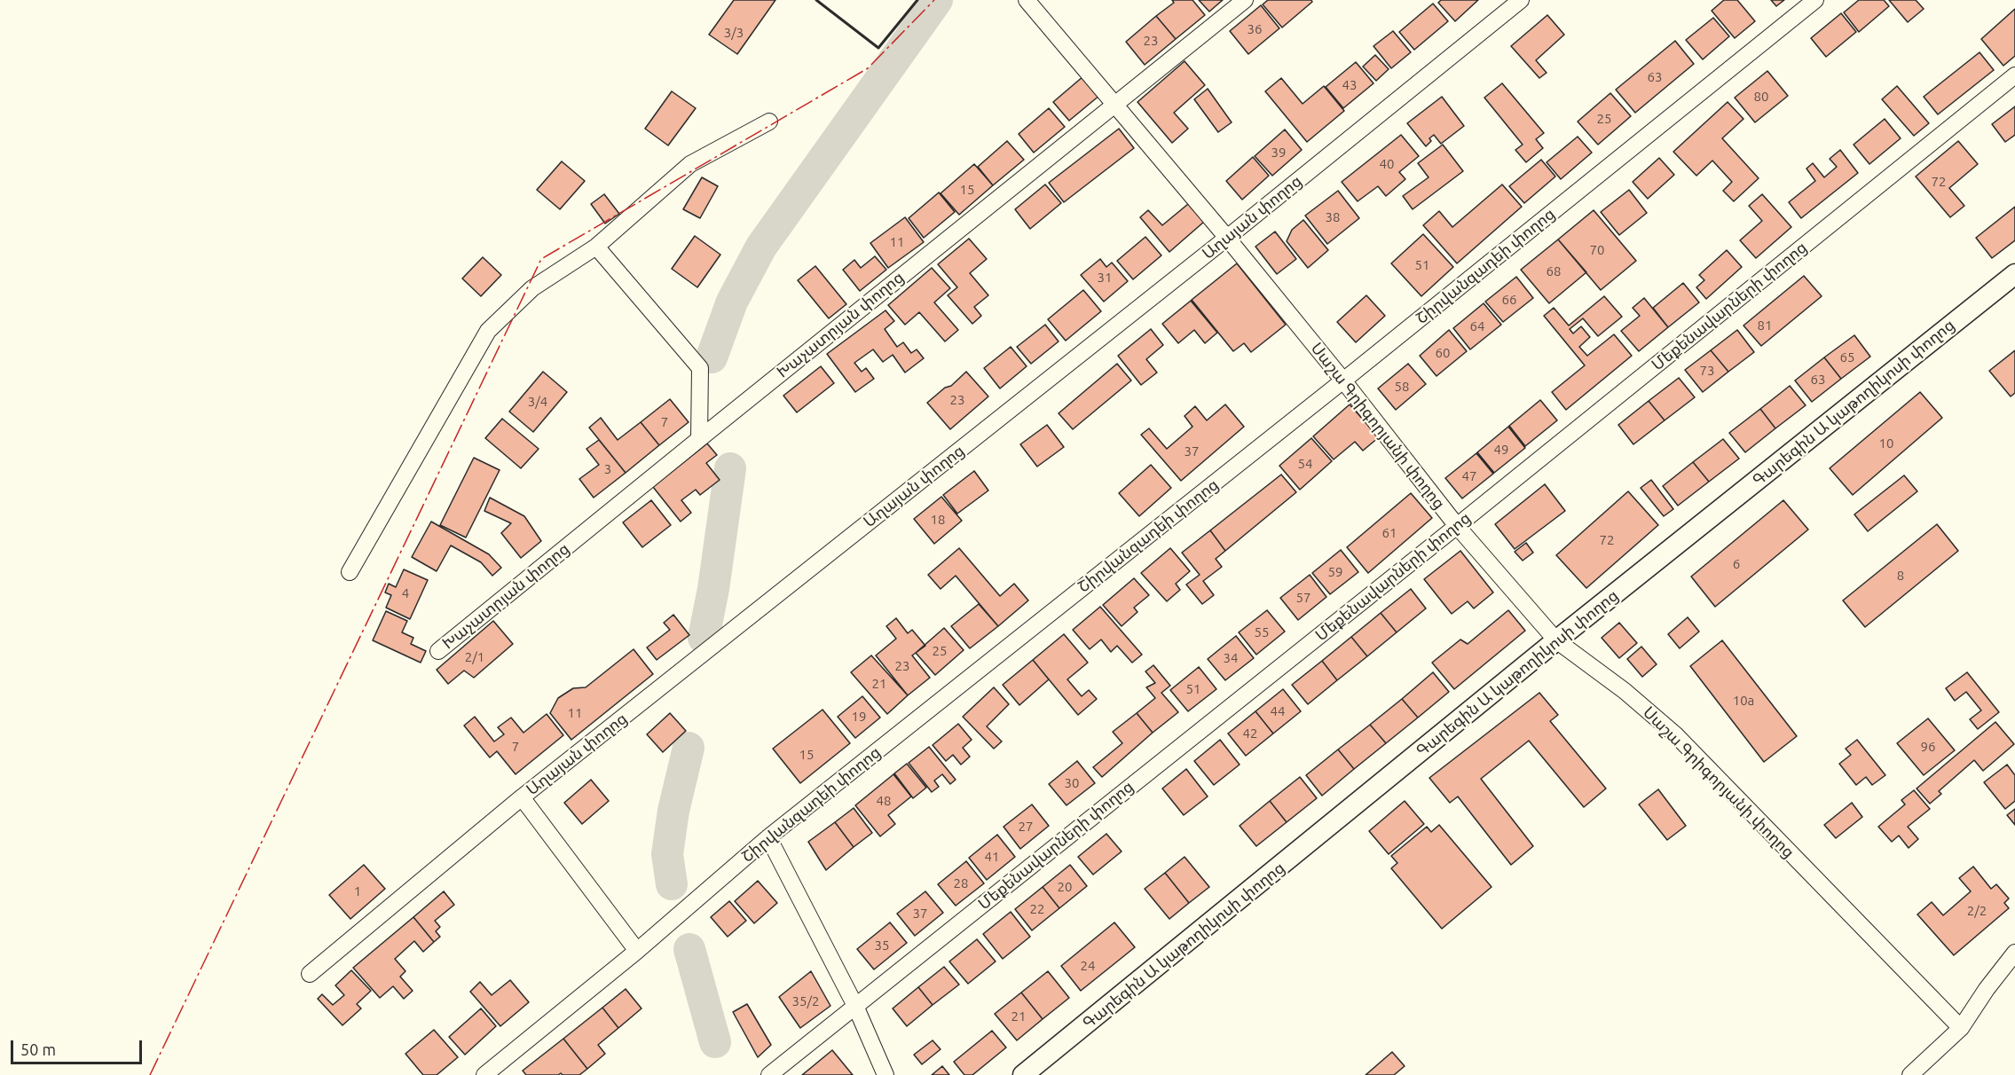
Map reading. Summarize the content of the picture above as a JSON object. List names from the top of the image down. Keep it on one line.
{"streets":{"street":["Աղայան փողոց","Շիրվանզադեի փողոց","Մեքենավարների փողոց","Խաչատրյան փողոց","Գարեգին Ա կաթողիկոսի փողոց","Սաշա Գրիգորյանի փողոց"]},"crossings":[["Աղայան փողոց","Սաշա Գրիգորյանի փողոց"],["Շիրվանզադեի փողոց","Սաշա Գրիգորյանի փողոց"],["Մեքենավարների փողոց","Սաշա Գրիգորյանի փողոց"],["Խաչատրյան փողոց","Սաշա Գրիգորյանի փողոց"],["Գարեգին Ա կաթողիկոսի փողոց","Սաշա Գրիգորյանի փողոց"]],"house_numbers":["36","3/3","23","63","43","80","25","39","40","72","15","38","11","70","51","68","31","66","81","64","60","65","73","63","58","23","3/4","7","10","49","37","54","3","47","18","61","72","6","59","8","4","57","55","25","2/1","34","23","21","51","10a","44","11","19","42","7","96","15","30","48","27","41","28","20","1","22","2/2","37","35","24","35/2","21"],"scale_bar":"50 m"}
